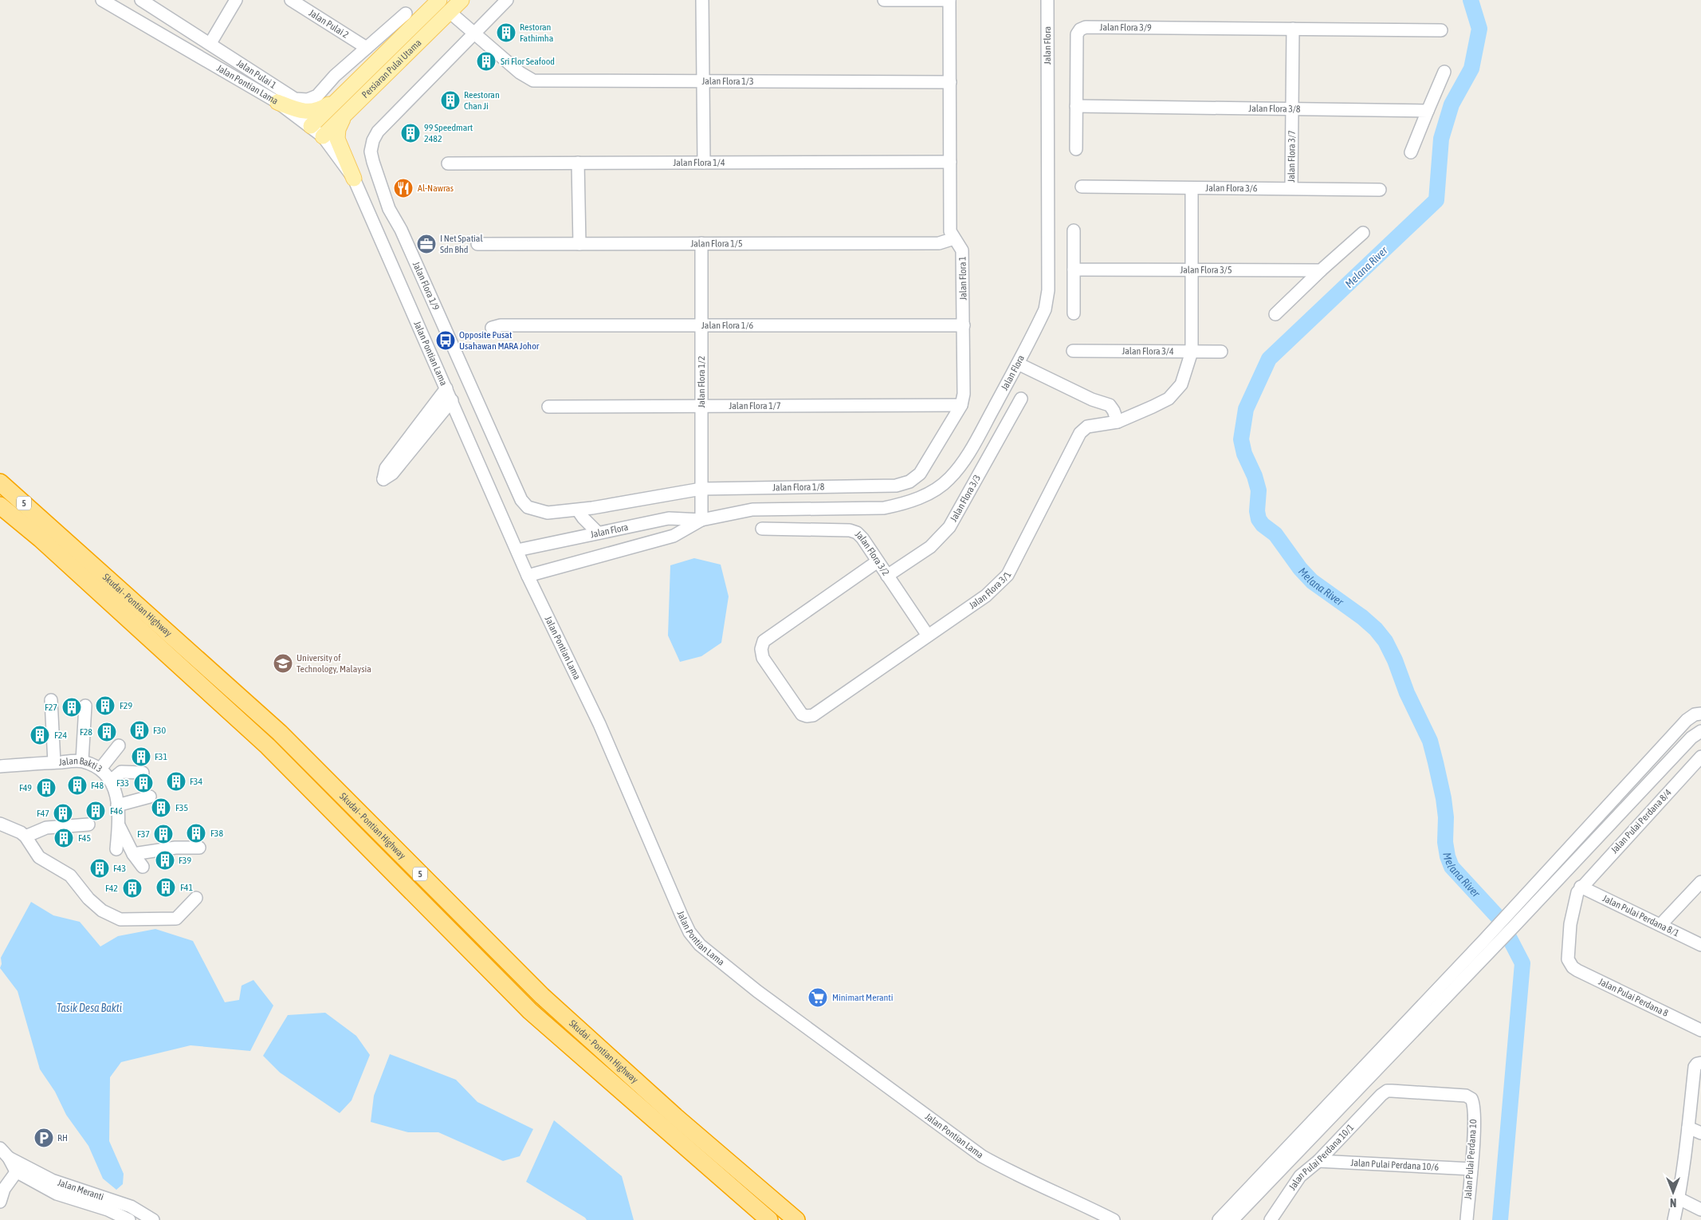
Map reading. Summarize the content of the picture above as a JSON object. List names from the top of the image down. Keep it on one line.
{"streets":{"highway":["5","Skudai - Pontian Highway"],"main road":["Persiaran Pulai Utama"],"street":["Jalan Pulai 2","Jalan Flora 3/9","Jalan Flora","Jalan Pulai 1","Jalan Flora 1/3","Jalan Pontian Lama","Jalan Flora 3/8","Jalan Flora 3/7","Jalan Flora 1/4","Jalan Flora 3/6","Jalan Flora 1/5","Jalan Flora 3/5","Jalan Flora 1","Jalan Flora 1/9","Jalan Flora 1/6","Jalan Flora 3/4","Jalan Flora 1/2","Jalan Flora 1/7","Jalan Flora 1/8","Jalan Flora 3/3","Jalan Flora 3/2","Jalan Flora 3/1","Jalan Bakti 3","Jalan Pulai Perdana 8/4","Jalan Pulai Perdana 8/1","Jalan Pulai Perdana 8","Jalan Pulai Perdana 10/1","Jalan Pulai Perdana 10","Jalan Pulai Perdana 10/6","Jalan Meranti"]},"crossings":[["Jalan Pulai 2","Jalan Pulai 1"],["Jalan Flora 3/9","Jalan Flora 3/8"],["Jalan Flora 3/9","Jalan Flora 3/7"],["Jalan Flora","Jalan Pontian Lama"],["Jalan Flora","Jalan Flora 1/2"],["Persiaran Pulai Utama","Jalan Flora 1/3"],["Persiaran Pulai Utama","Jalan Pontian Lama"],["Jalan Flora 1/3","Jalan Flora 1"],["Jalan Flora 1/3","Jalan Flora 1/9"],["Jalan Flora 3/8","Jalan Flora 3/7"],["Jalan Flora 3/7","Jalan Flora 3/6"],["Jalan Flora 1/4","Jalan Flora 1"],["Jalan Flora 3/6","Jalan Flora 3/1"],["Jalan Flora 1/5","Jalan Flora 1"],["Jalan Flora 1/5","Jalan Flora 1/2"],["Jalan Flora 3/5","Jalan Flora 3/1"],["Jalan Flora 1","Jalan Flora 1/6"],["Jalan Flora 1","Jalan Flora 1/7"],["Jalan Flora 1","Jalan Flora 1/8"],["Jalan Flora 1/9","Jalan Flora 1/2"],["Jalan Flora 1/9","Jalan Flora 1/8"],["Jalan Flora 1/6","Jalan Flora 1/2"],["Jalan Flora 3/4","Jalan Flora 3/1"],["Jalan Flora 1/2","Jalan Flora 1/7"],["Jalan Flora 1/2","Jalan Flora 1/8"],["Jalan Flora 3/3","Jalan Flora 3/2"],["Jalan Flora 3/2","Jalan Flora 3/1"],["Jalan Pulai Perdana 8/4","Jalan Pulai Perdana 8/1"],["Jalan Pulai Perdana 8/4","Jalan Pulai Perdana 8"],["Jalan Pulai Perdana 8/1","Jalan Pulai Perdana 8"],["Jalan Pulai Perdana 10/1","Jalan Pulai Perdana 10"],["Jalan Pulai Perdana 10/1","Jalan Pulai Perdana 10/6"],["Jalan Pulai Perdana 10","Jalan Pulai Perdana 10/6"]],"water":["Melana River","Tasik Desa Bakti"],"places":{"building":["Restoran Fathimha","Sri Flor Seafood","Reestoran Chan Ji","99 Speedmart 2482","F29","F27","F30","F28","F24","F31","F34","F33","F48","F49","F35","F46","F47","F38","F37","F45","F39","F43","F41","F42"],"restaurant":["Al-Nawras"],"office":["I Net Spatial Sdn Bhd"],"bus stop":["Opposite Pusat Usahawan MARA Johor"],"school or university":["University of Technology, Malaysia"],"supermarket":["Minimart Meranti"],"parking":["RH"]},"north":"bottom"}
